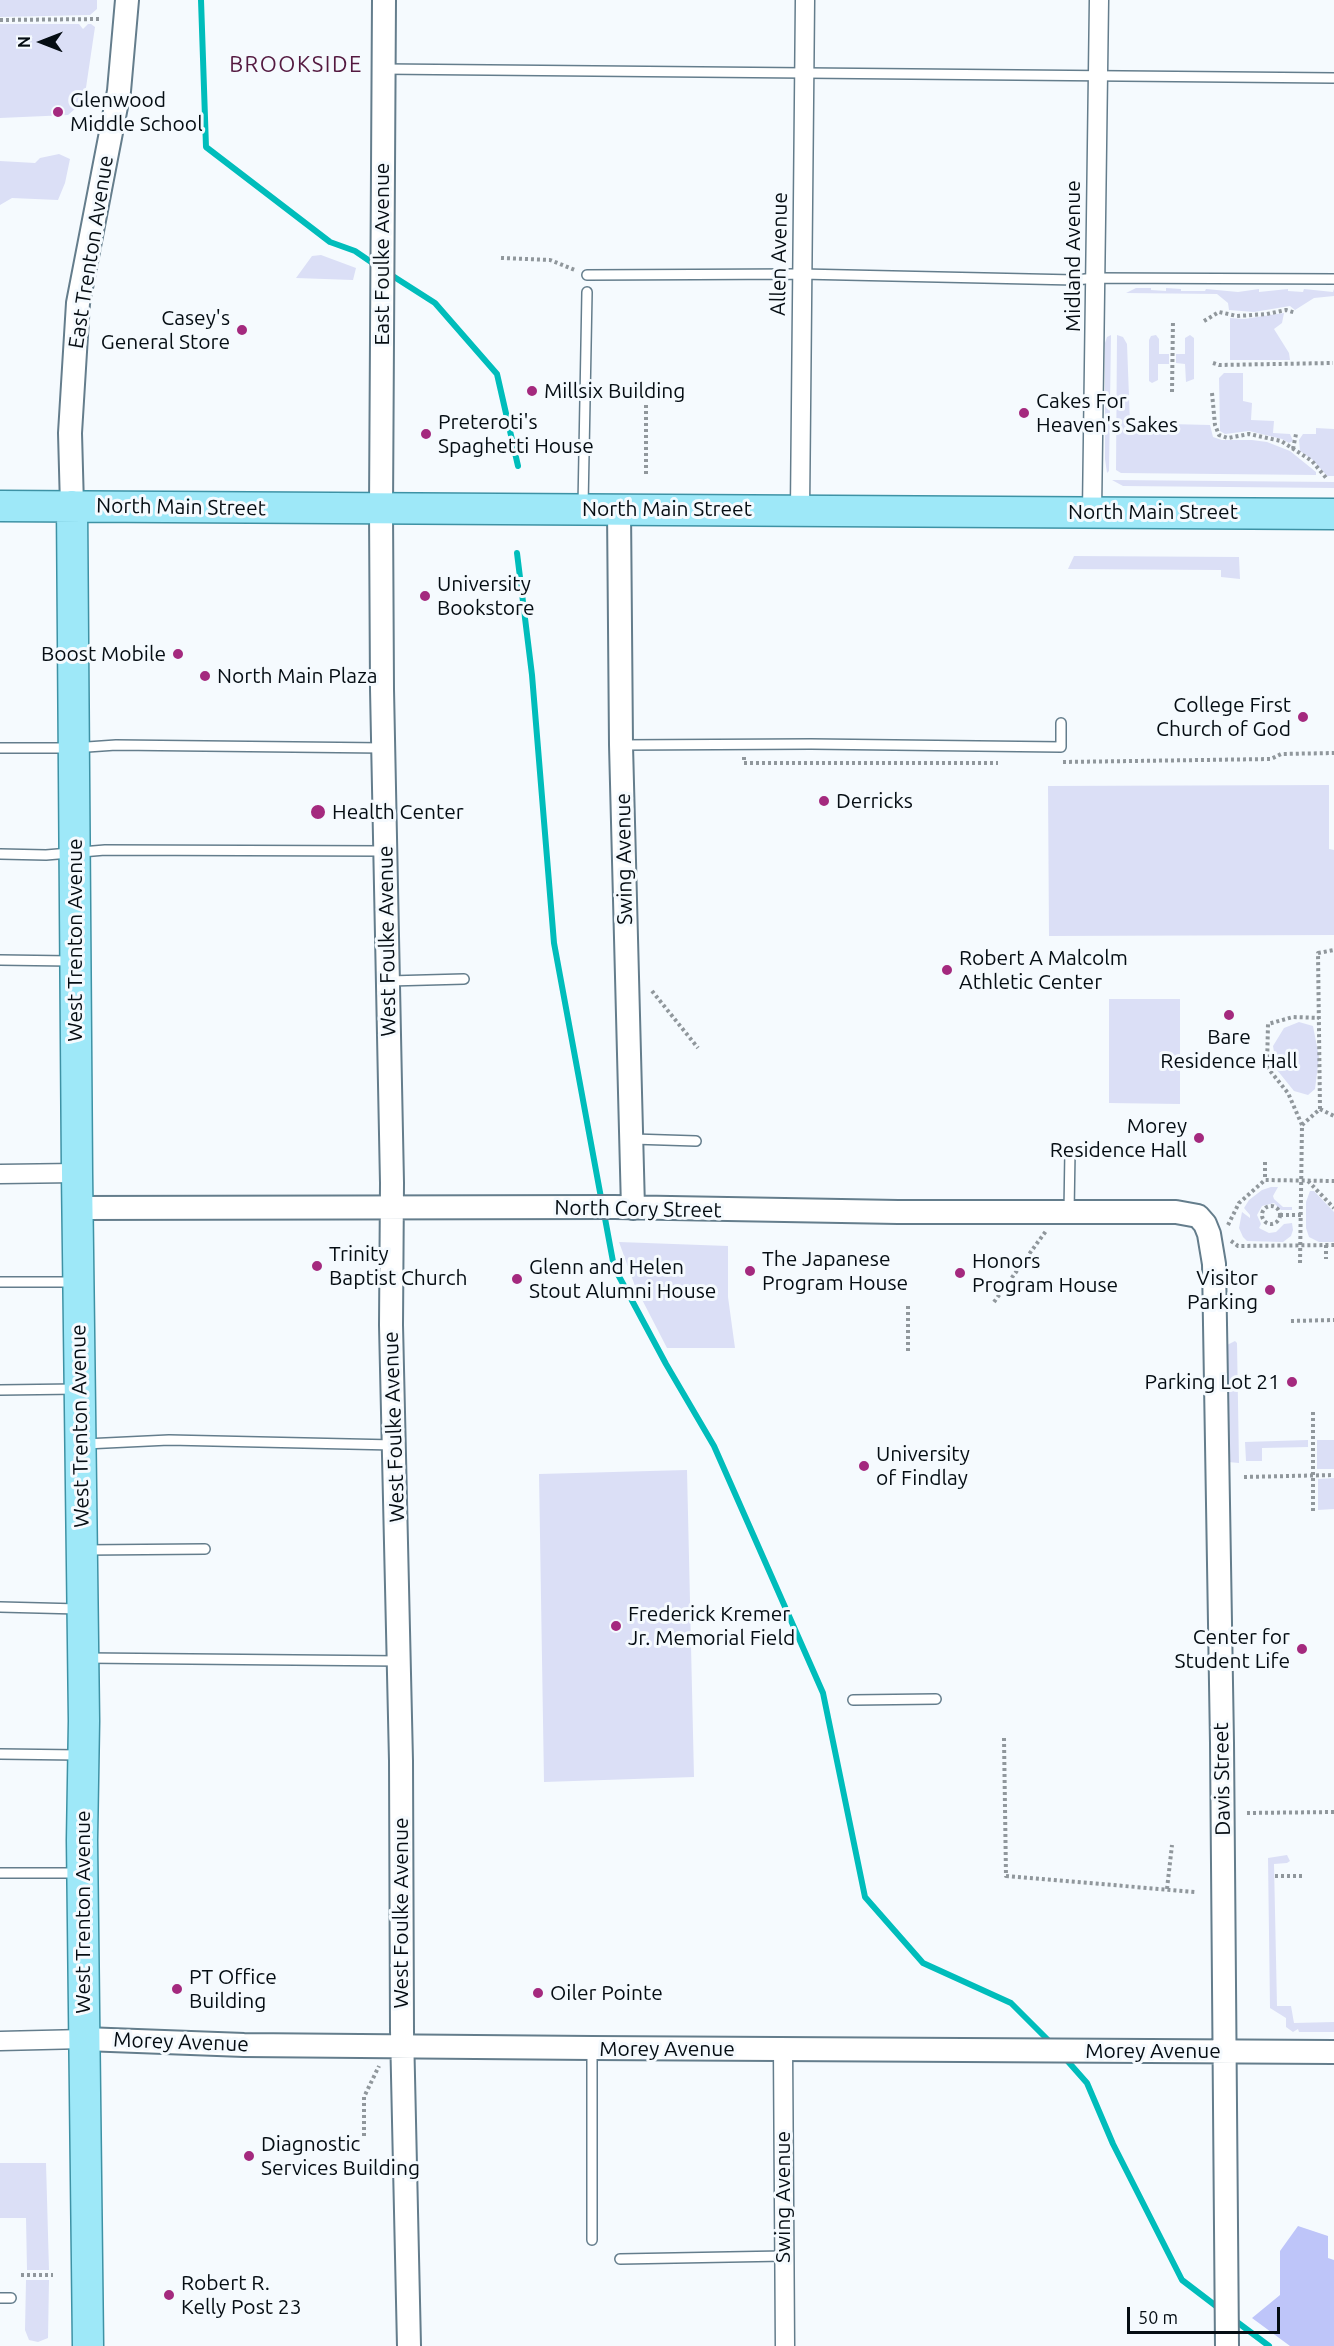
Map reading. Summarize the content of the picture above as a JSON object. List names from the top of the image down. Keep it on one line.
{"streets":{"main road":["North Main Street","West Trenton Avenue"],"street":["East Trenton Avenue","East Foulke Avenue","Allen Avenue","Midland Avenue","Swing Avenue","West Foulke Avenue","North Cory Street","Davis Street","Morey Avenue"]},"crossings":[["East Trenton Avenue","North Main Street"],["East Trenton Avenue","West Trenton Avenue"],["East Foulke Avenue","North Main Street"],["East Foulke Avenue","West Foulke Avenue"],["Allen Avenue","North Main Street"],["Midland Avenue","North Main Street"],["North Main Street","Swing Avenue"],["North Main Street","West Trenton Avenue"],["North Main Street","West Foulke Avenue"],["Swing Avenue","North Cory Street"],["Swing Avenue","Morey Avenue"],["West Trenton Avenue","North Cory Street"],["West Trenton Avenue","Morey Avenue"],["West Foulke Avenue","North Cory Street"],["West Foulke Avenue","Morey Avenue"],["North Cory Street","Davis Street"],["Davis Street","Morey Avenue"]],"districts":["BROOKSIDE"],"places":["Glenwood Middle School","Casey's General Store","Millsix Building","Cakes For Heaven's Sakes","Preteroti's Spaghetti House","University Bookstore","Boost Mobile","North Main Plaza","College First Church of God","Derricks","Health Center","Robert A Malcolm Athletic Center","Bare Residence Hall","Morey Residence Hall","Trinity Baptist Church","The Japanese Program House","Honors Program House","Glenn and Helen Stout Alumni House","Visitor Parking","Parking Lot 21","University of Findlay","Frederick Kremer Jr. Memorial Field","Center for Student Life","PT Office Building","Oiler Pointe","Diagnostic Services Building","Robert R. Kelly Post 23"],"scale_bar":"50 m","north":"left"}
